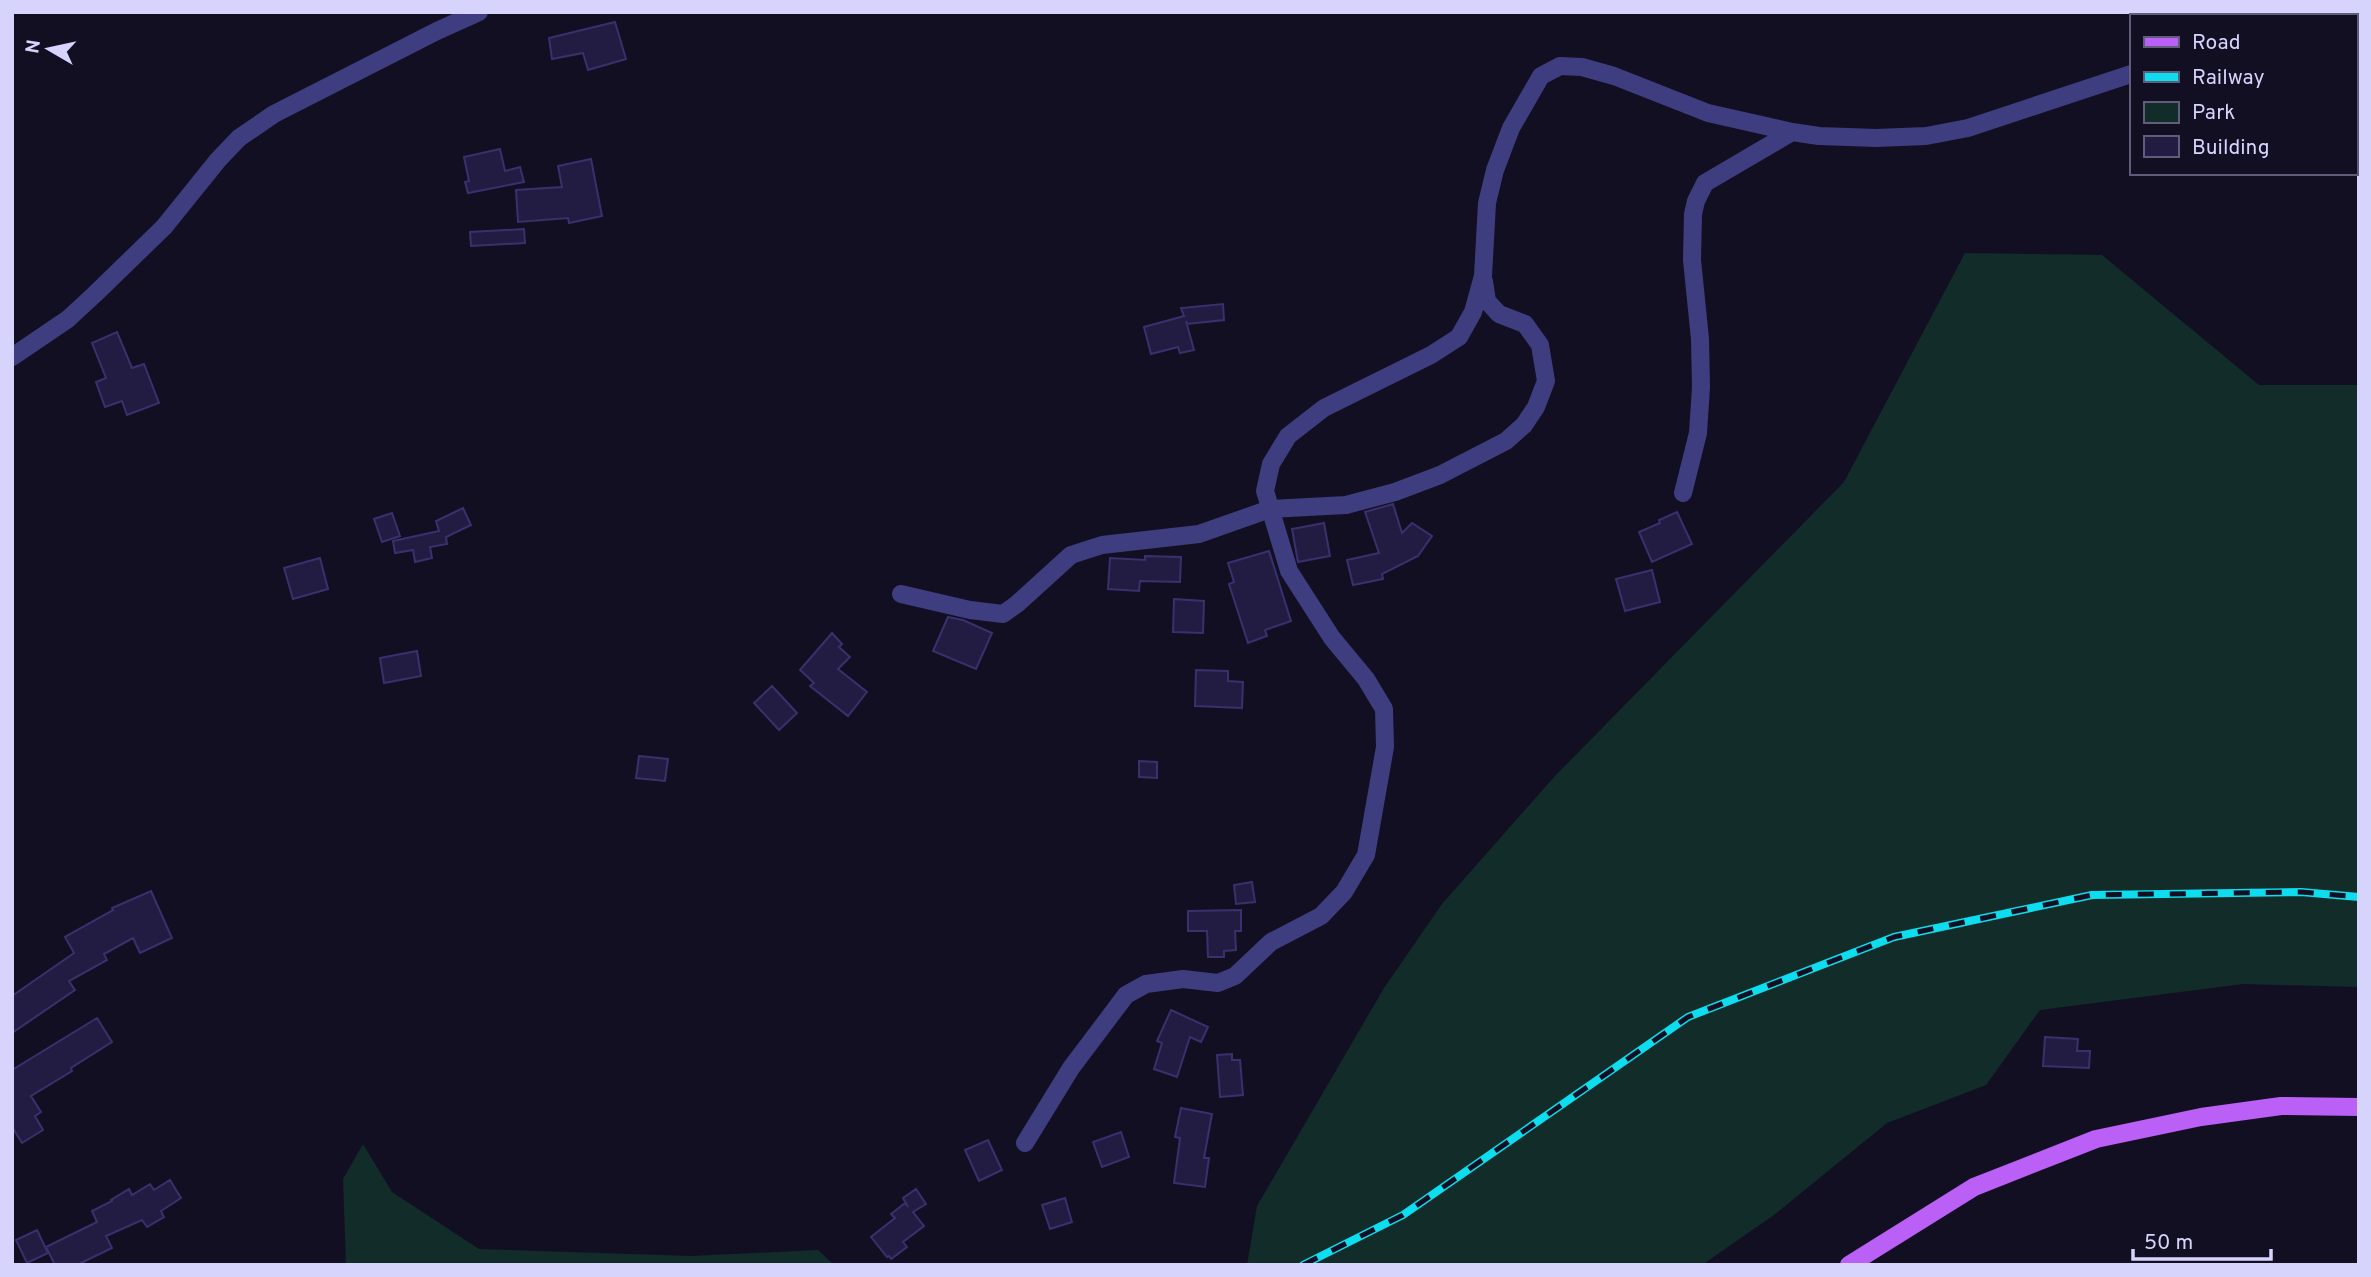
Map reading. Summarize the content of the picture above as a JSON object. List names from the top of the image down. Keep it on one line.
{"legend":["Road","Railway","Park","Building"],"scale_bar":"50 m","north":"left"}
